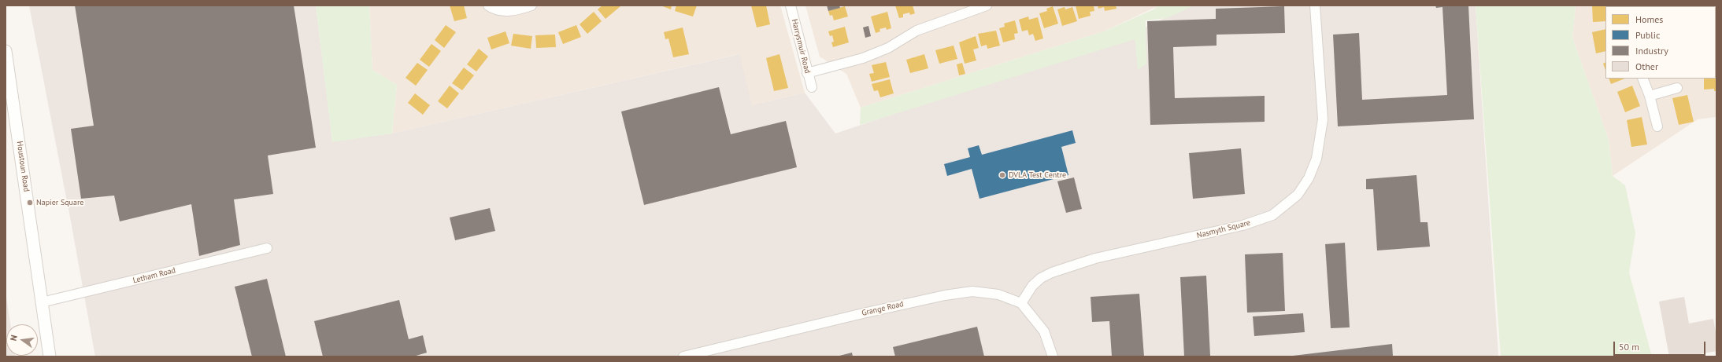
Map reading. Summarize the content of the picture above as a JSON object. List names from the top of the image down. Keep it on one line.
{"streets":{"street":["Harrysmuir Road","Houstoun Road","Nasmyth Square","Letham Road","Grange Road"]},"crossings":[["Houstoun Road","Letham Road"],["Nasmyth Square","Grange Road"]],"places":["DVLA Test Centre","Napier Square"],"legend":["Homes","Public","Industry","Other"],"scale_bar":"50 m","north":"left"}
